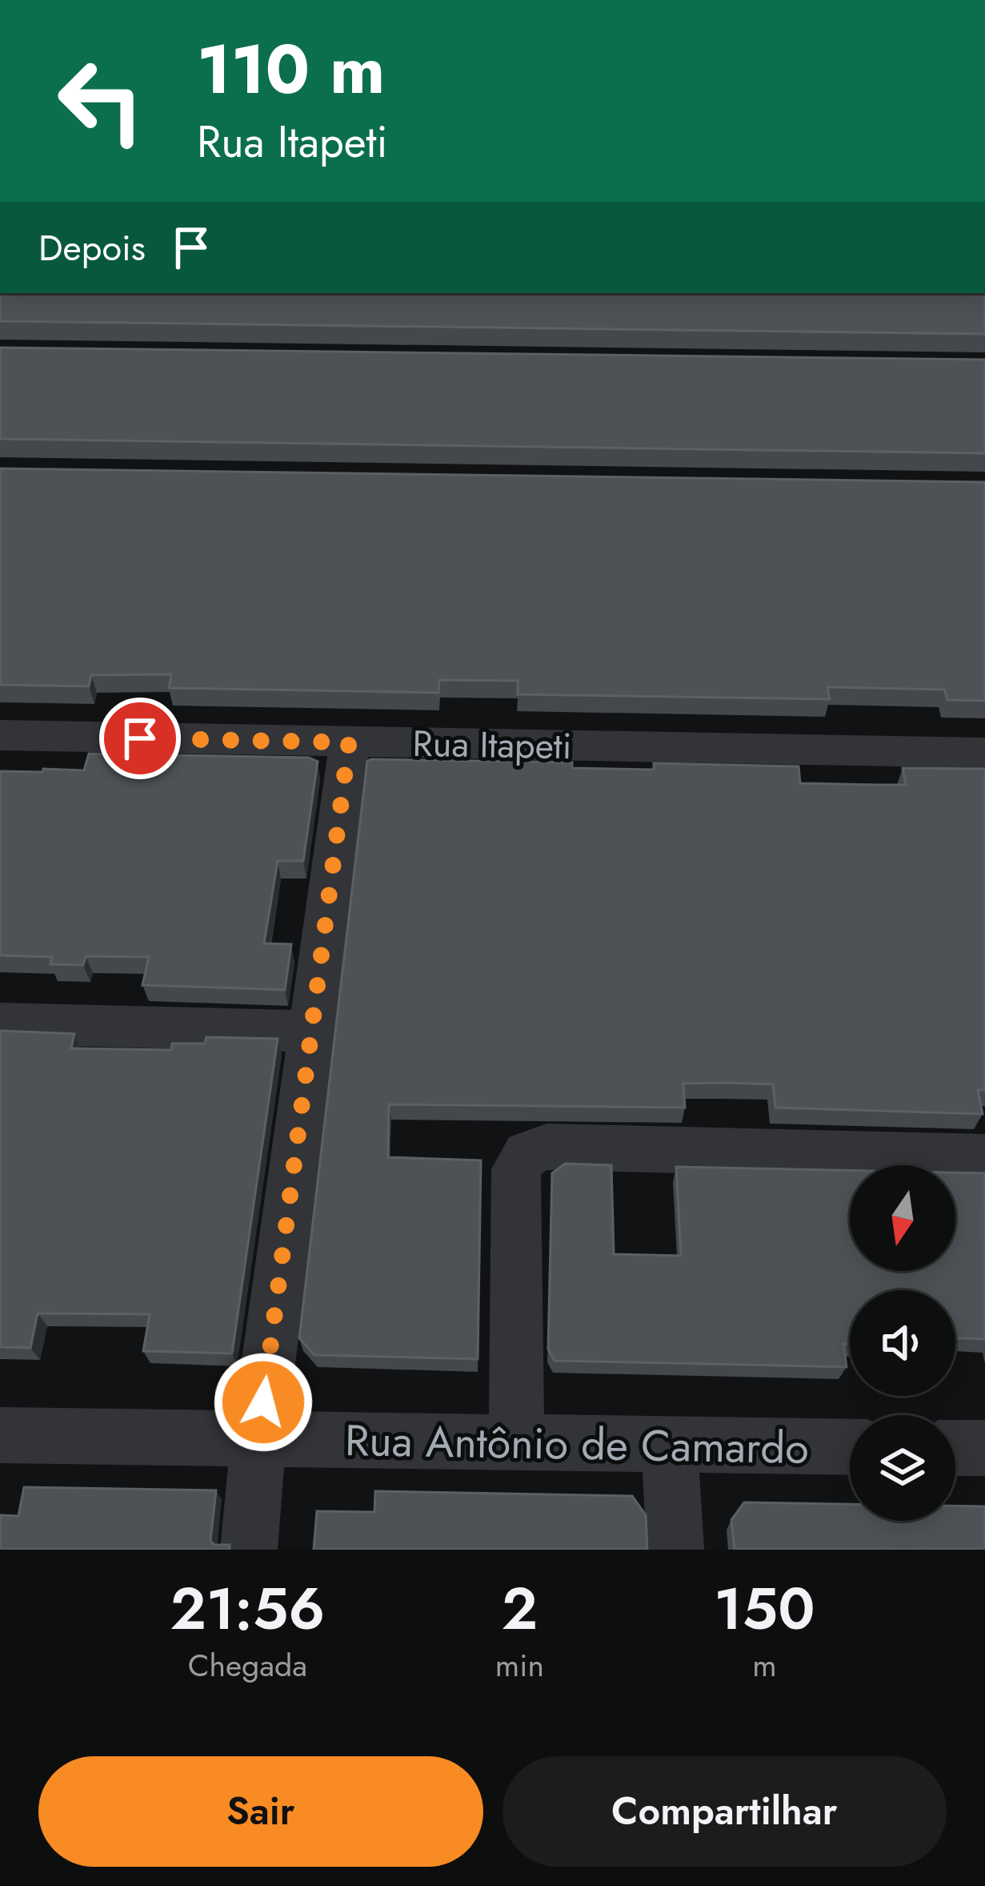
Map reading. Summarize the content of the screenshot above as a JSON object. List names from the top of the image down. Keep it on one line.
{"streets":{"street":["Rua Itapeti","Rua Antônio de Camardo"]},"north":"bottom","page":{"turn":["110 m","Rua Itapeti"],"then":"Depois","eta":["21:56","Chegada","2","min","150","m"],"buttons":["Sair","Compartilhar"]}}
